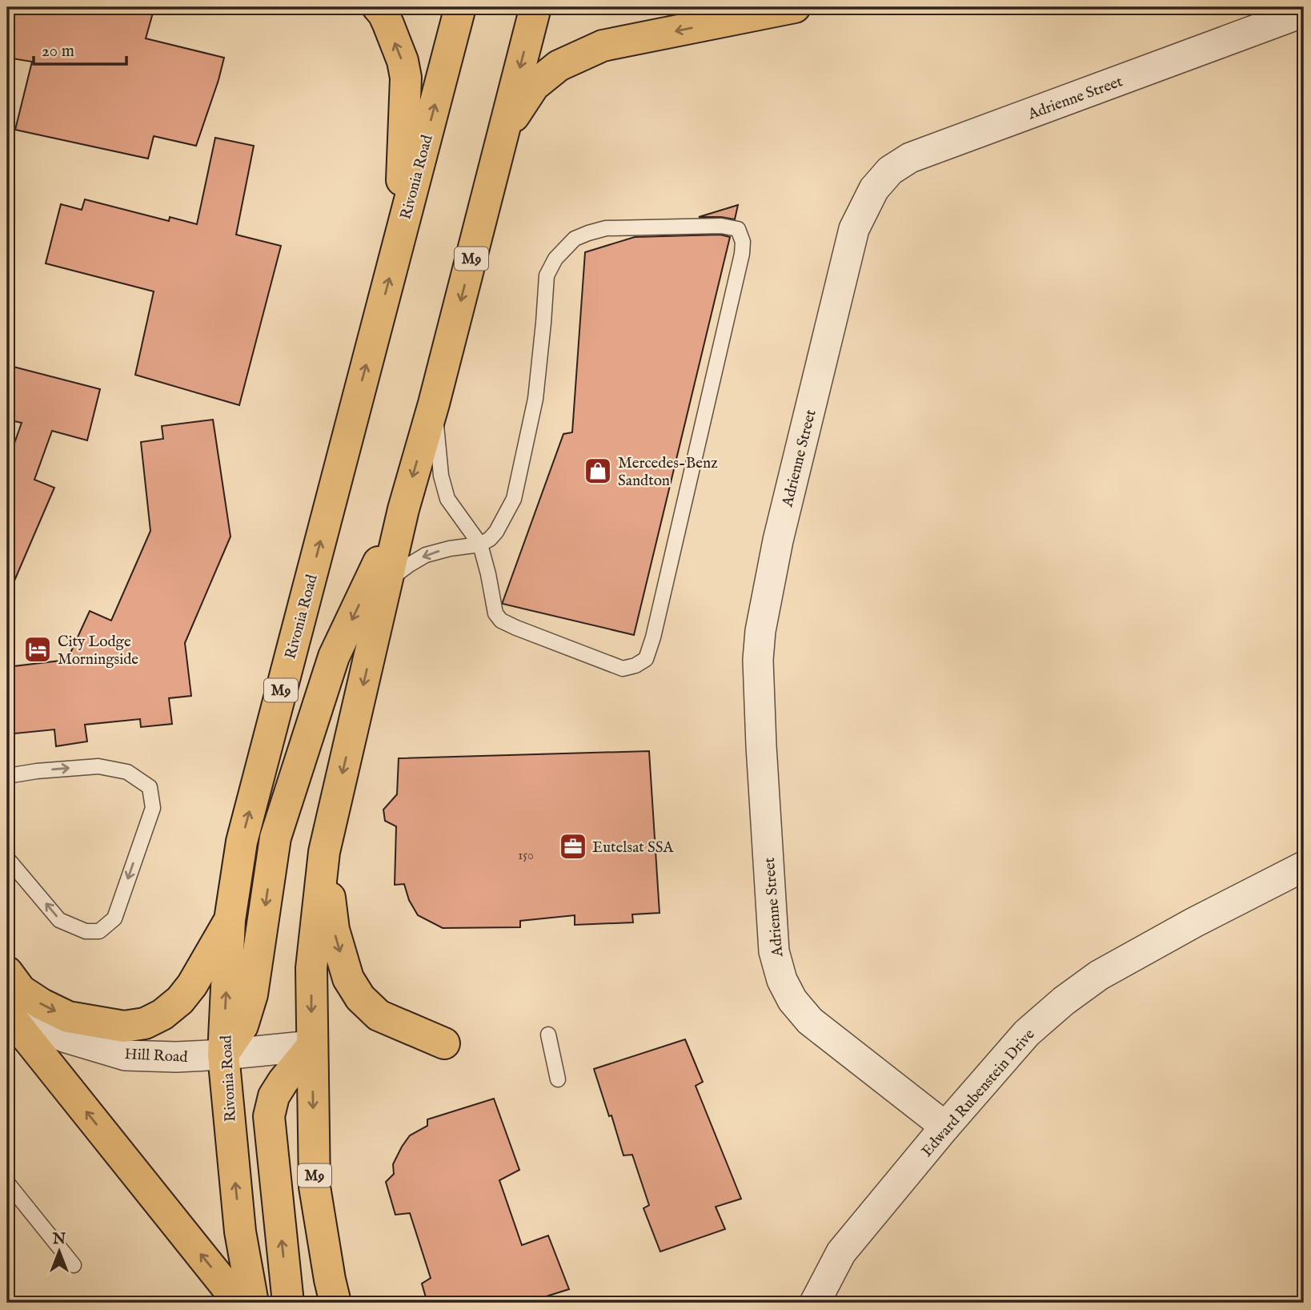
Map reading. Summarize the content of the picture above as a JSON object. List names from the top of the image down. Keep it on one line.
{"streets":{"main road":["Rivonia Road","M9"],"street":["Adrienne Street","Hill Road","Edward Rubenstein Drive"]},"crossings":[["Adrienne Street","Edward Rubenstein Drive"],["Rivonia Road","Hill Road"],["M9","Hill Road"]],"places":{"shop":["Mercedes-Benz Sandton"],"hotel":["City Lodge Morningside"],"office":["Eutelsat SSA"]},"house_numbers":["150"],"scale_bar":"20 m","north":"top"}
